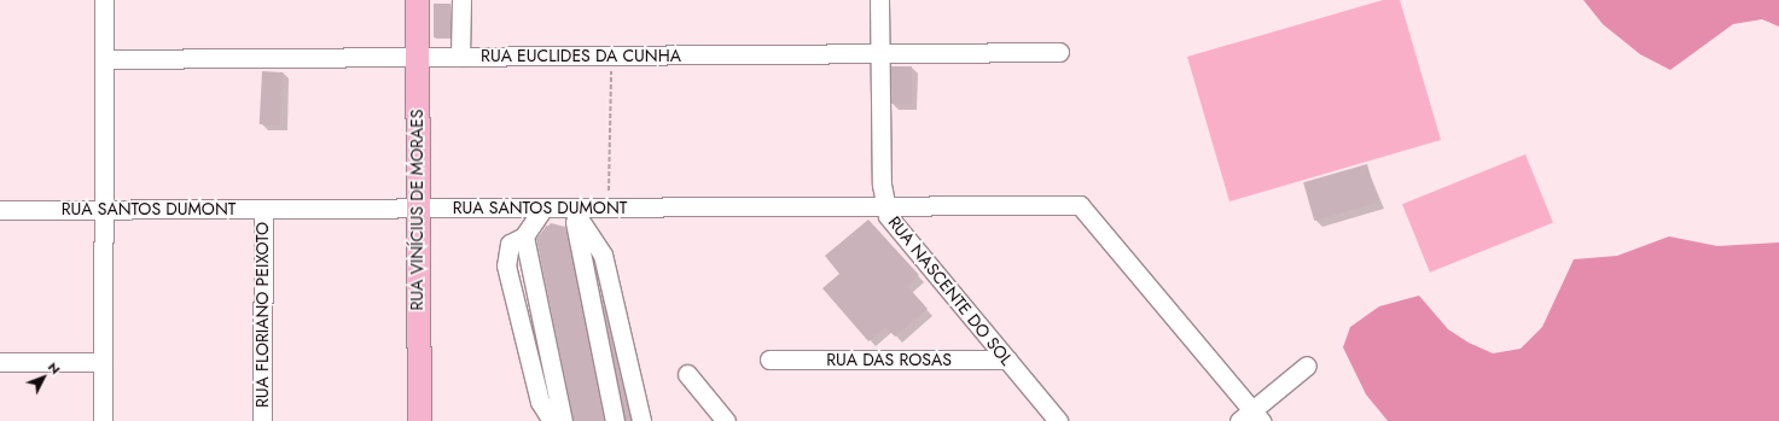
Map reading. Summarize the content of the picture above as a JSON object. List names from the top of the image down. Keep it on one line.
{"streets":{"main road":["RUA VINÍCIUS DE MORAES"],"street":["RUA EUCLIDES DA CUNHA","RUA SANTOS DUMONT","RUA NASCENTE DO SOL","RUA FLORIANO PEIXOTO","RUA DAS ROSAS"]},"crossings":[["RUA EUCLIDES DA CUNHA","RUA VINÍCIUS DE MORAES"],["RUA EUCLIDES DA CUNHA","RUA NASCENTE DO SOL"],["RUA SANTOS DUMONT","RUA VINÍCIUS DE MORAES"],["RUA SANTOS DUMONT","RUA NASCENTE DO SOL"],["RUA SANTOS DUMONT","RUA FLORIANO PEIXOTO"],["RUA NASCENTE DO SOL","RUA DAS ROSAS"]],"north":"top right"}
